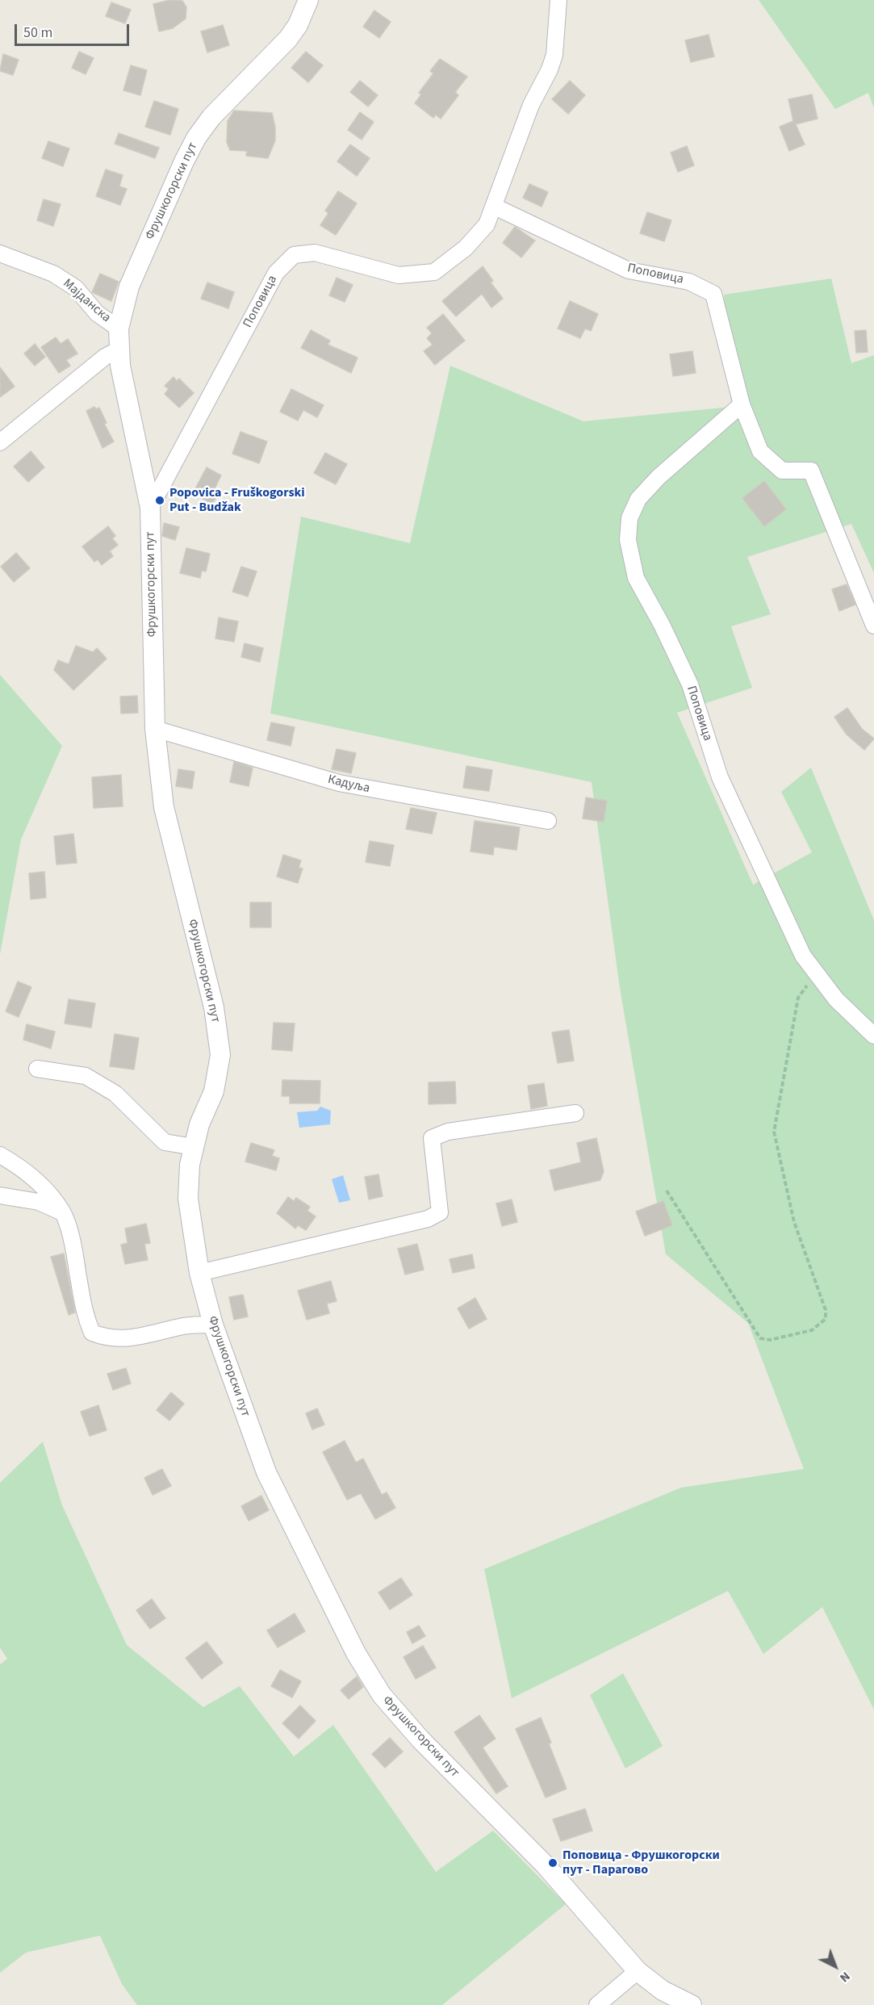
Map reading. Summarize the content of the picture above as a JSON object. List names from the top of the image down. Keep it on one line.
{"streets":{"street":["Фрушкогорски пут","Поповица","Мајданска","Кадуља"]},"crossings":[["Фрушкогорски пут","Поповица"],["Фрушкогорски пут","Мајданска"],["Фрушкогорски пут","Кадуља"]],"places":["Popovica - Fruškogorski Put - Budžak","Поповица - Фрушкогорски пут - Парагово"],"scale_bar":"50 m","north":"bottom right"}
